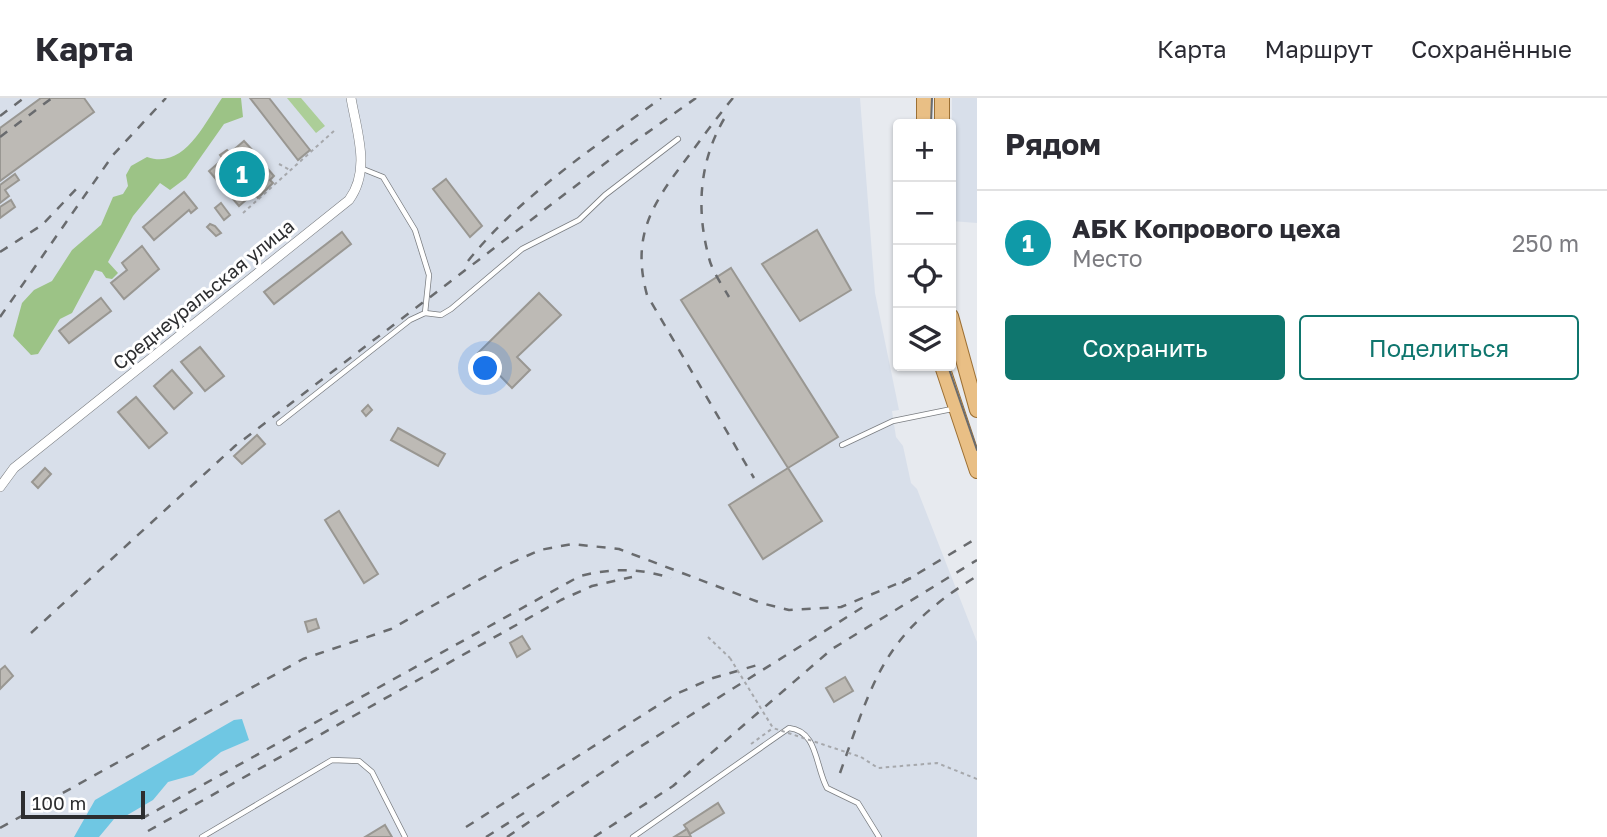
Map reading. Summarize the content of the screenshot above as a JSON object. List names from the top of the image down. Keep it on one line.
{"streets":{"street":["Среднеуральская улица"]},"scale_bar":"100 m","page":{"header":"Карта","nav":["Карта","Маршрут","Сохранённые"],"heading":"Рядом","map_buttons":["+","−"],"pins":"1","list":[{"mark":"1","name":"АБК Копрового цеха","note":"Место","value":"250 m"}],"buttons":["Сохранить","Поделиться"],"scale":"100 m"}}
